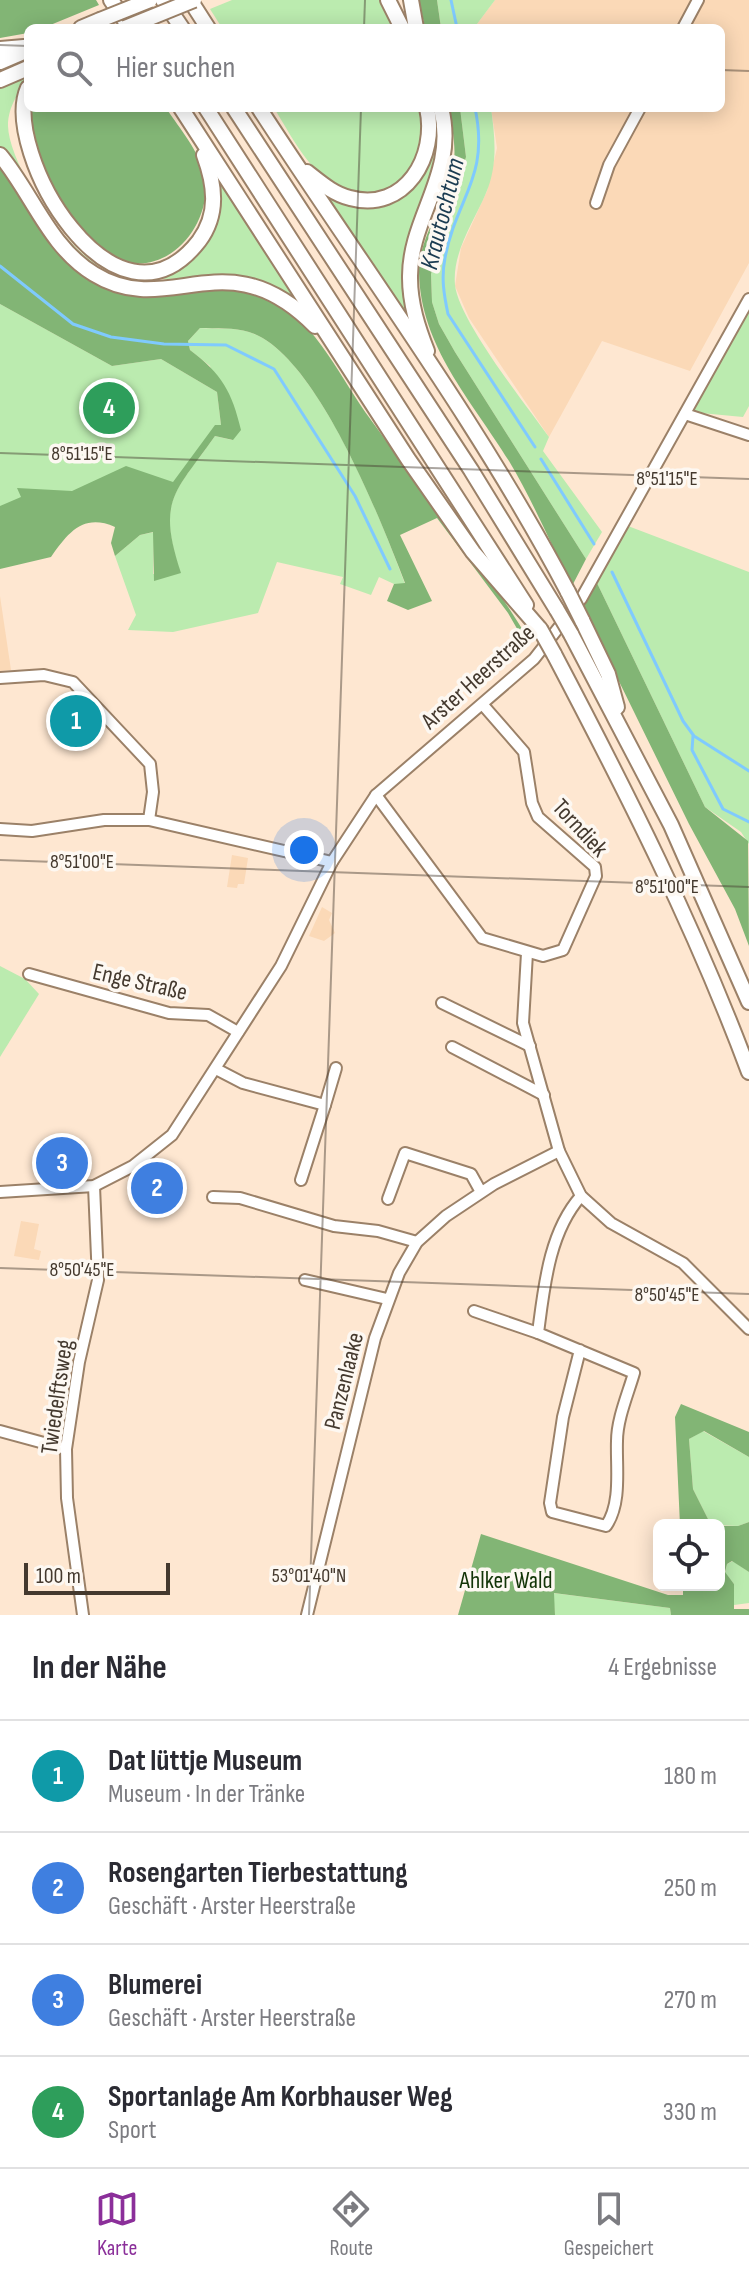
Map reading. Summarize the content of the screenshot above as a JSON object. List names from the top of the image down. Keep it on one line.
{"streets":{"street":["Arster Heerstraße","Torndiek","Enge Straße","Panzenlaake","Twiedelftsweg"]},"crossings":[["Arster Heerstraße","Torndiek"],["Arster Heerstraße","Enge Straße"],["Arster Heerstraße","Twiedelftsweg"]],"water":["Krautochtum"],"parks":["Ahlker Wald"],"scale_bar":"100 m","page":{"search":"Hier suchen","pins":["4","1","3","2"],"scale":"100 m","heading":["In der Nähe","4 Ergebnisse"],"list":[{"mark":"1","name":"Dat lüttje Museum","note":"Museum · In der Tränke","value":"180 m"},{"mark":"2","name":"Rosengarten Tierbestattung","note":"Geschäft · Arster Heerstraße","value":"250 m"},{"mark":"3","name":"Blumerei","note":"Geschäft · Arster Heerstraße","value":"270 m"},{"mark":"4","name":"Sportanlage Am Korbhauser Weg","note":"Sport","value":"330 m"}],"nav":["Karte","Route","Gespeichert"]},"coordinates":["8°51'15\"E","8°51'00\"E","8°50'45\"E","53°01'40\"N"]}
